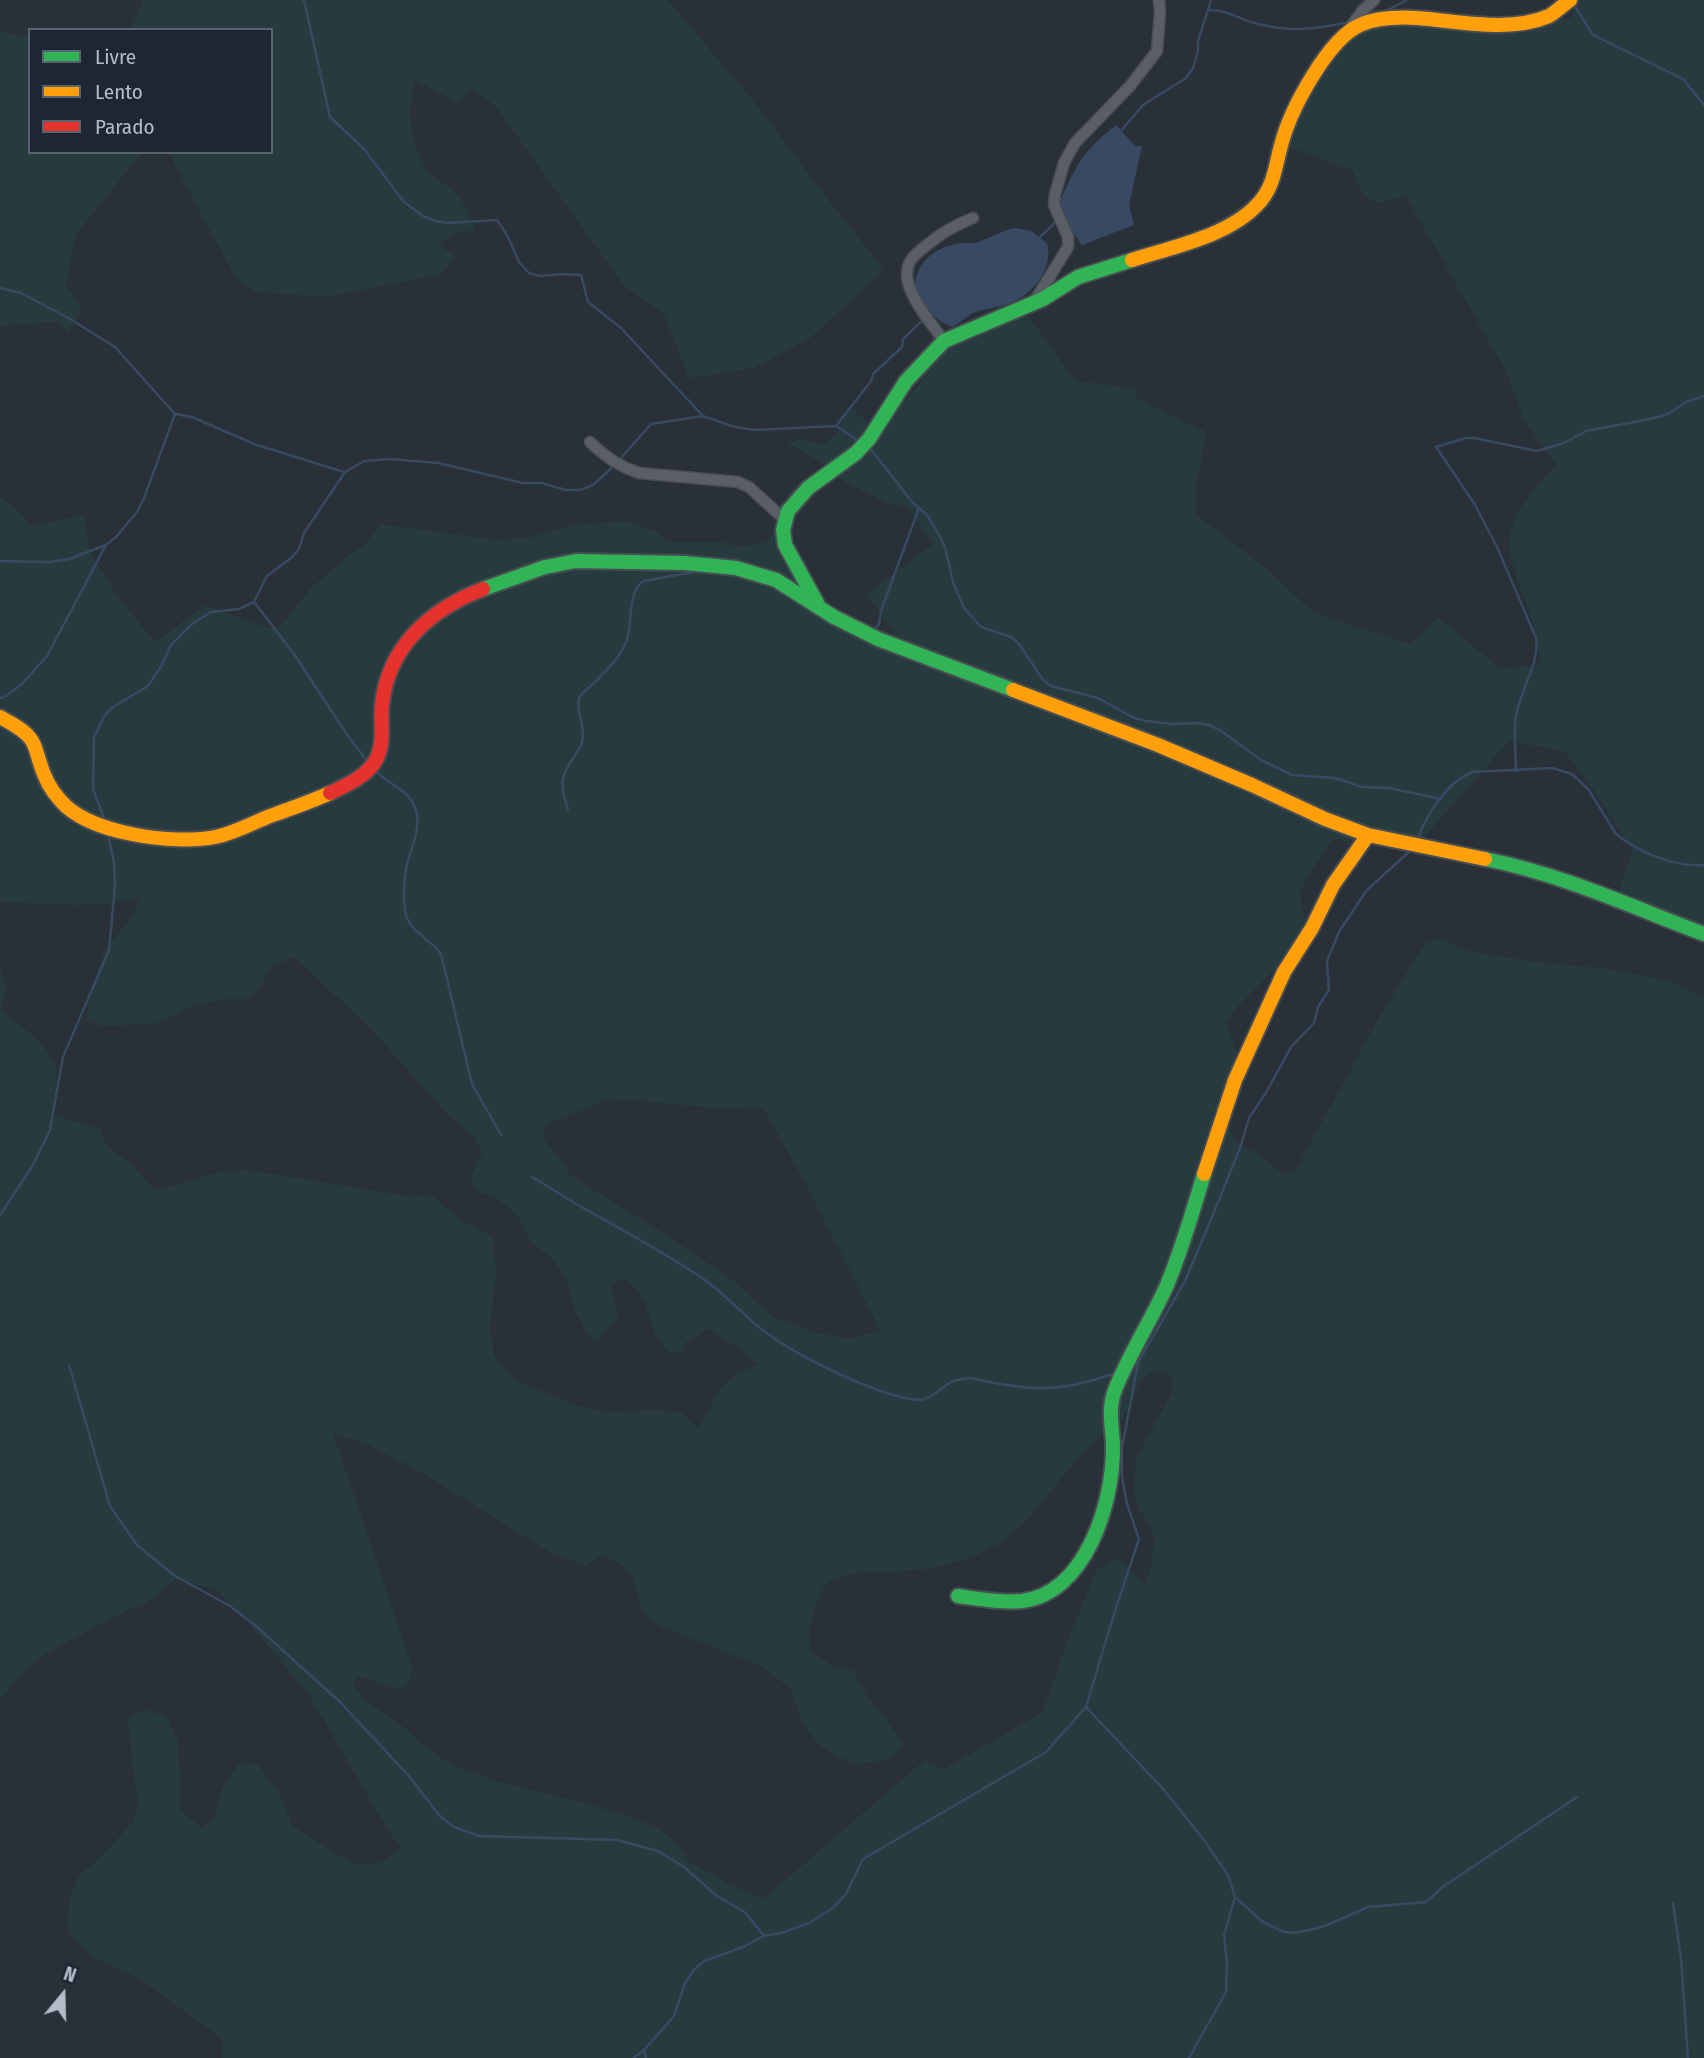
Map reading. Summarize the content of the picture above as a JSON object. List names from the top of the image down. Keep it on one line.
{"legend":["Livre","Lento","Parado"],"north":"top"}
